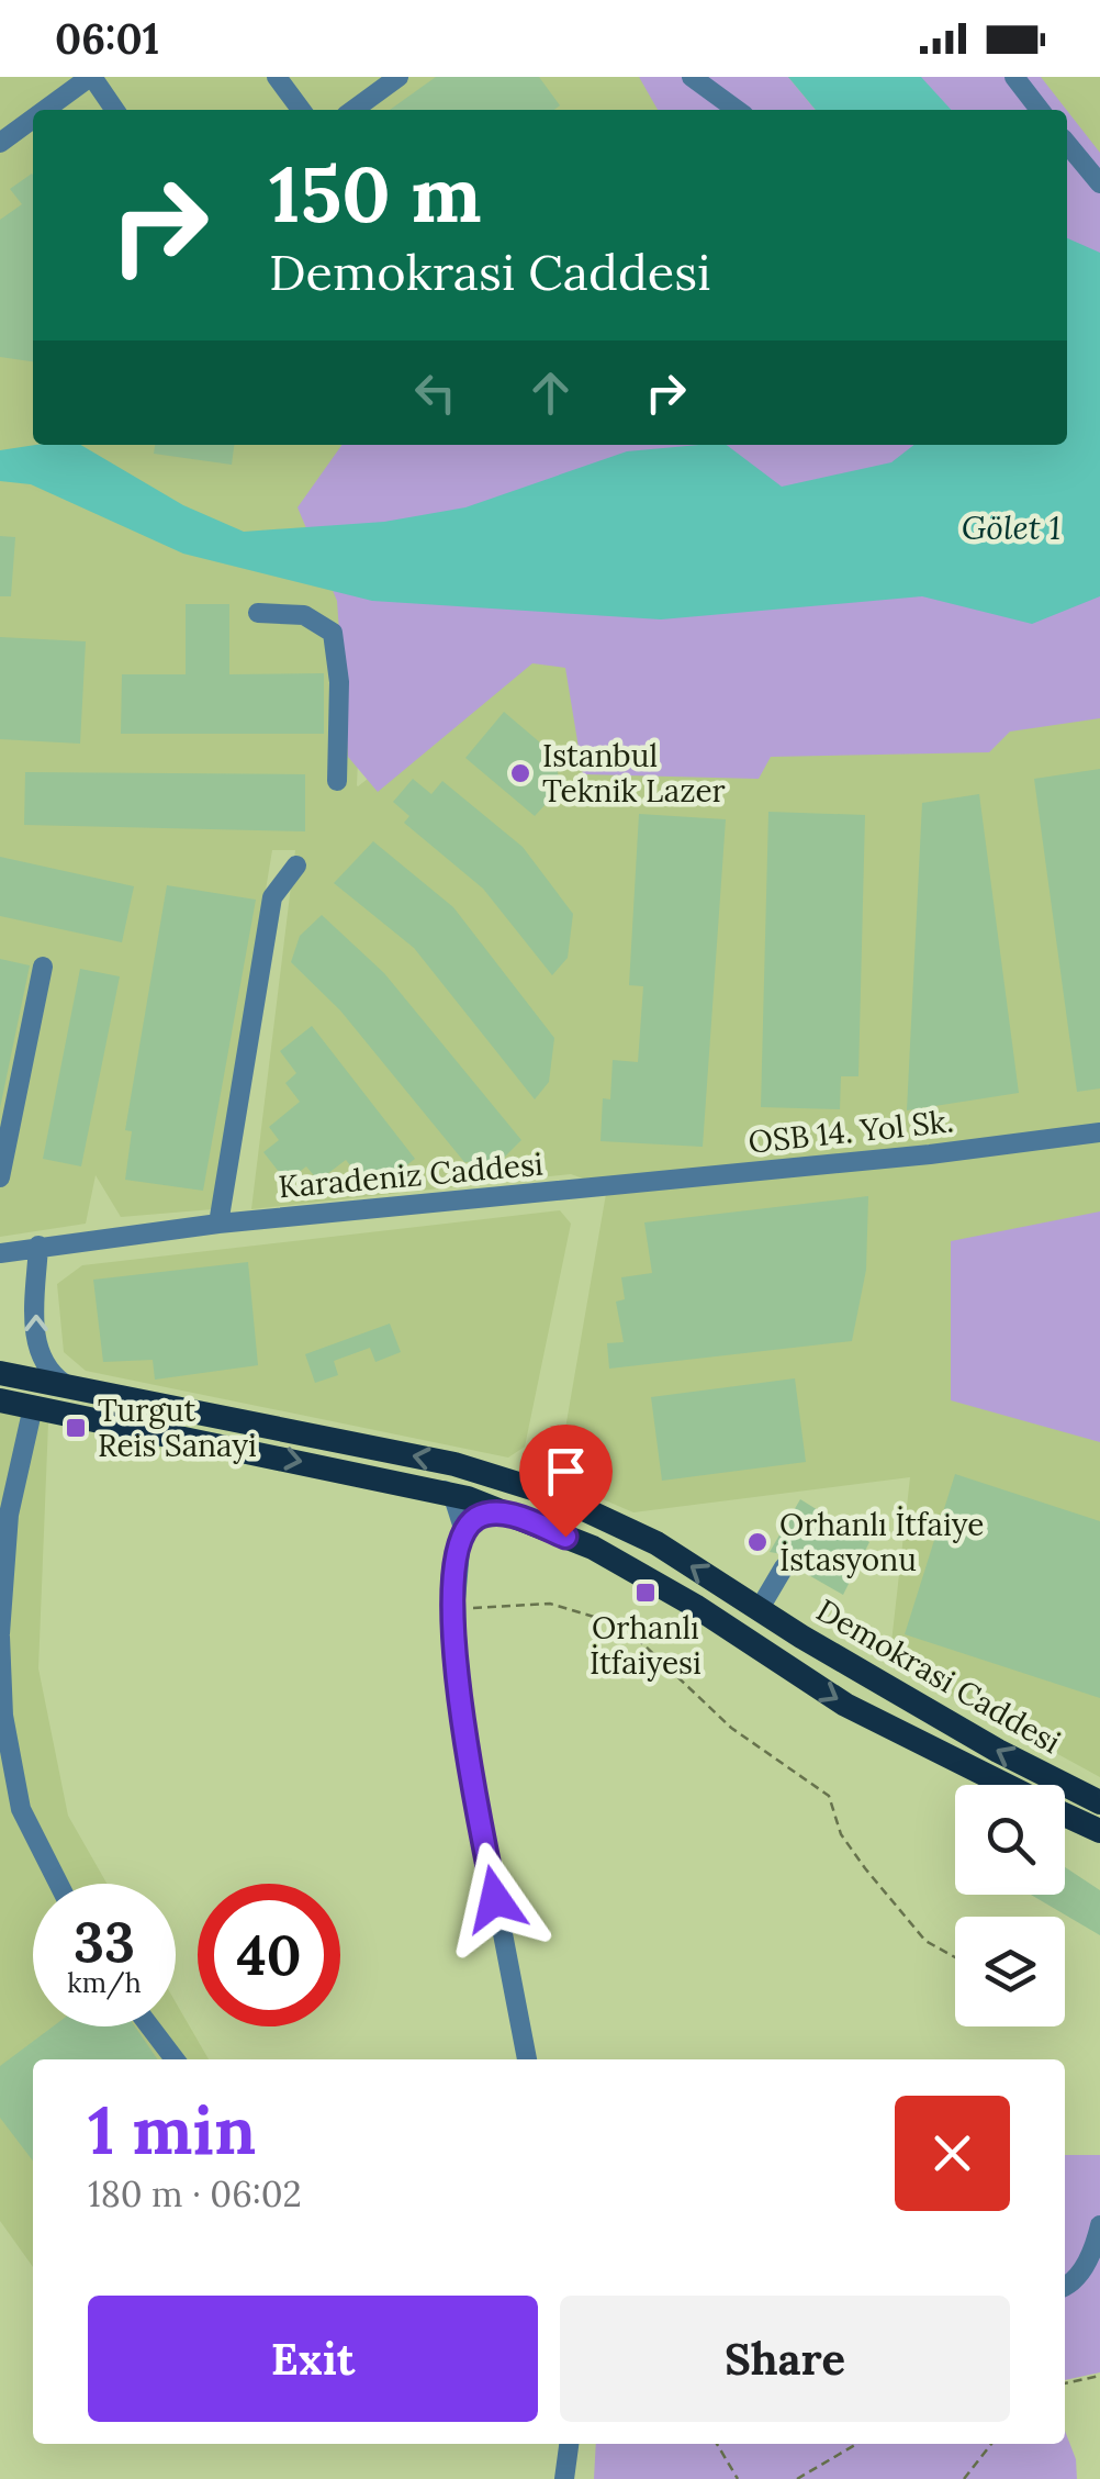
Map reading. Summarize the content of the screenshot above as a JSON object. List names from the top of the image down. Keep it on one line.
{"streets":{"main road":["Demokrasi Caddesi"],"street":["OSB 14. Yol Sk.","Karadeniz Caddesi"]},"crossings":[["OSB 14. Yol Sk.","Karadeniz Caddesi"]],"water":["Gölet 1"],"places":{"other":["Istanbul Teknik Lazer","Orhanlı İtfaiye İstasyonu"],"transit":["Turgut Reis Sanayi","Orhanlı İtfaiyesi"]},"page":{"status":"06:01","turn":["150 m","Demokrasi Caddesi"],"speed":"33 km/h","limit":"40","heading":["1 min","180 m · 06:02"],"buttons":["Exit","Share"]}}
